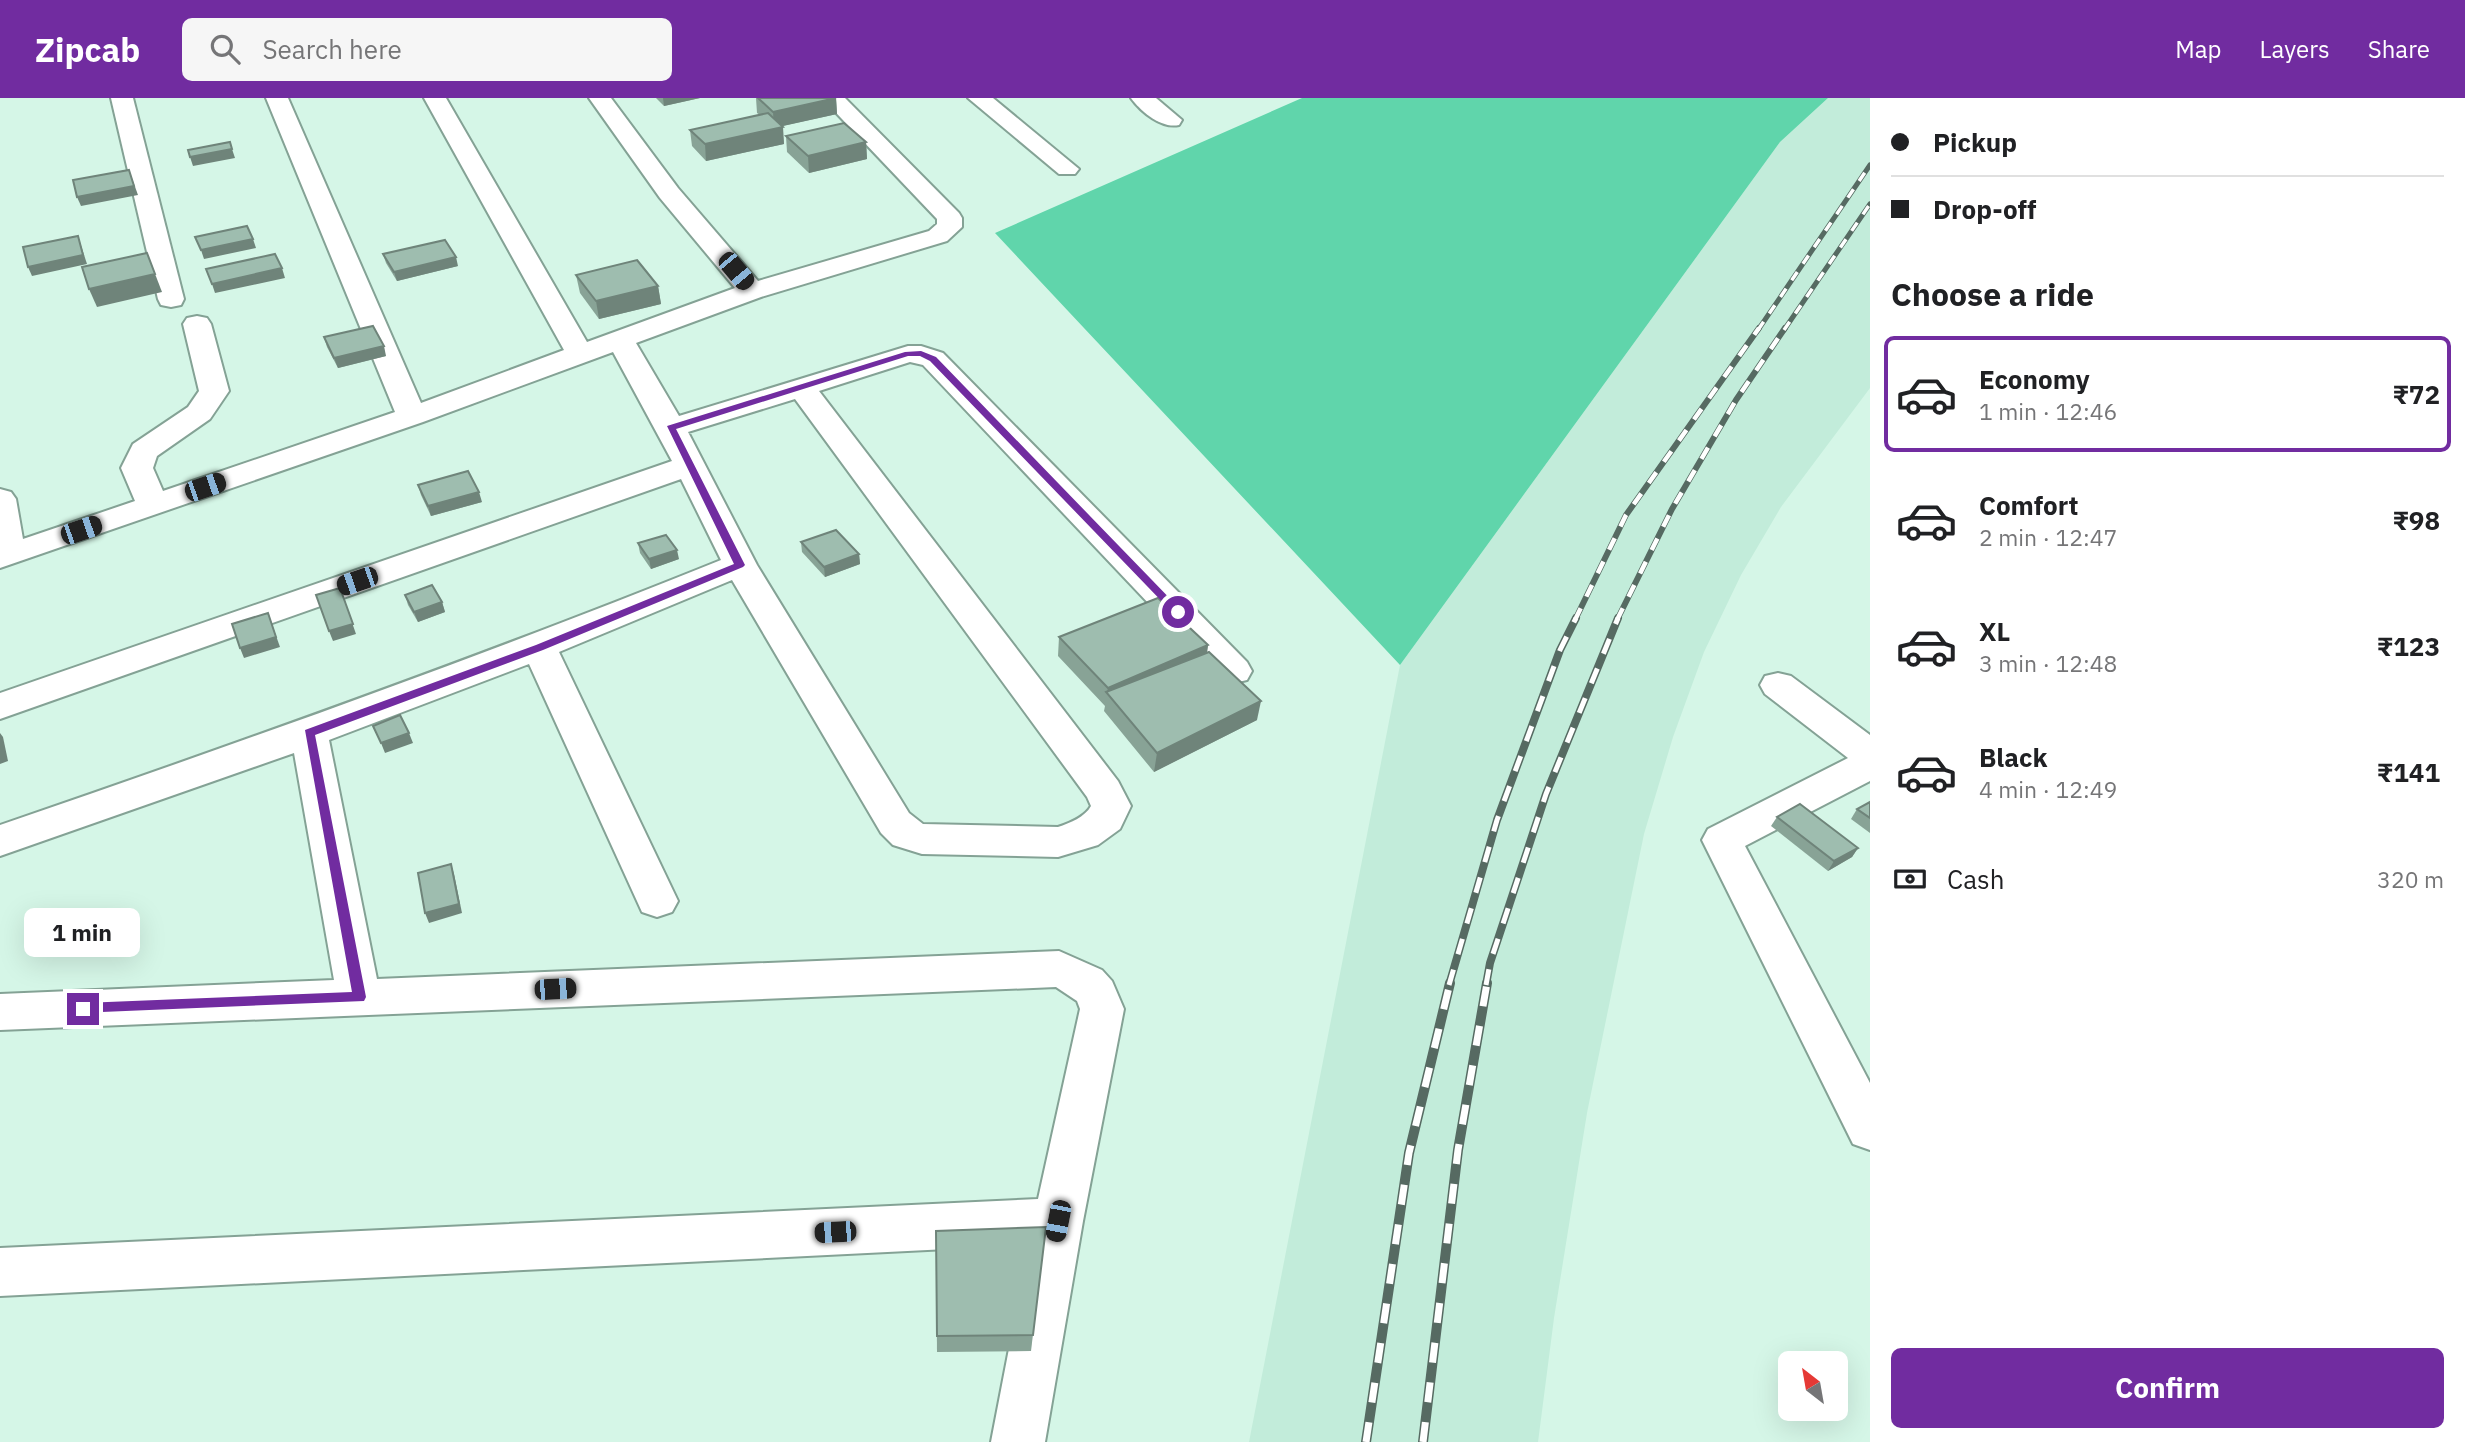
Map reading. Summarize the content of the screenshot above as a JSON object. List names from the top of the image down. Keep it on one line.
{"north":"top left","page":{"header":"Zipcab","search":"Search here","nav":["Map","Layers","Share"],"banner":["Pickup","Drop-off"],"heading":"Choose a ride","list":[{"name":"Economy","note":"1 min · 12:46","value":"₹72"},{"name":"Comfort","note":"2 min · 12:47","value":"₹98"},{"name":"XL","note":"3 min · 12:48","value":"₹123"},{"name":"Black","note":"4 min · 12:49","value":"₹141"}],"pay":["Cash","320 m"],"bubble":"1 min","buttons":"Confirm"}}
